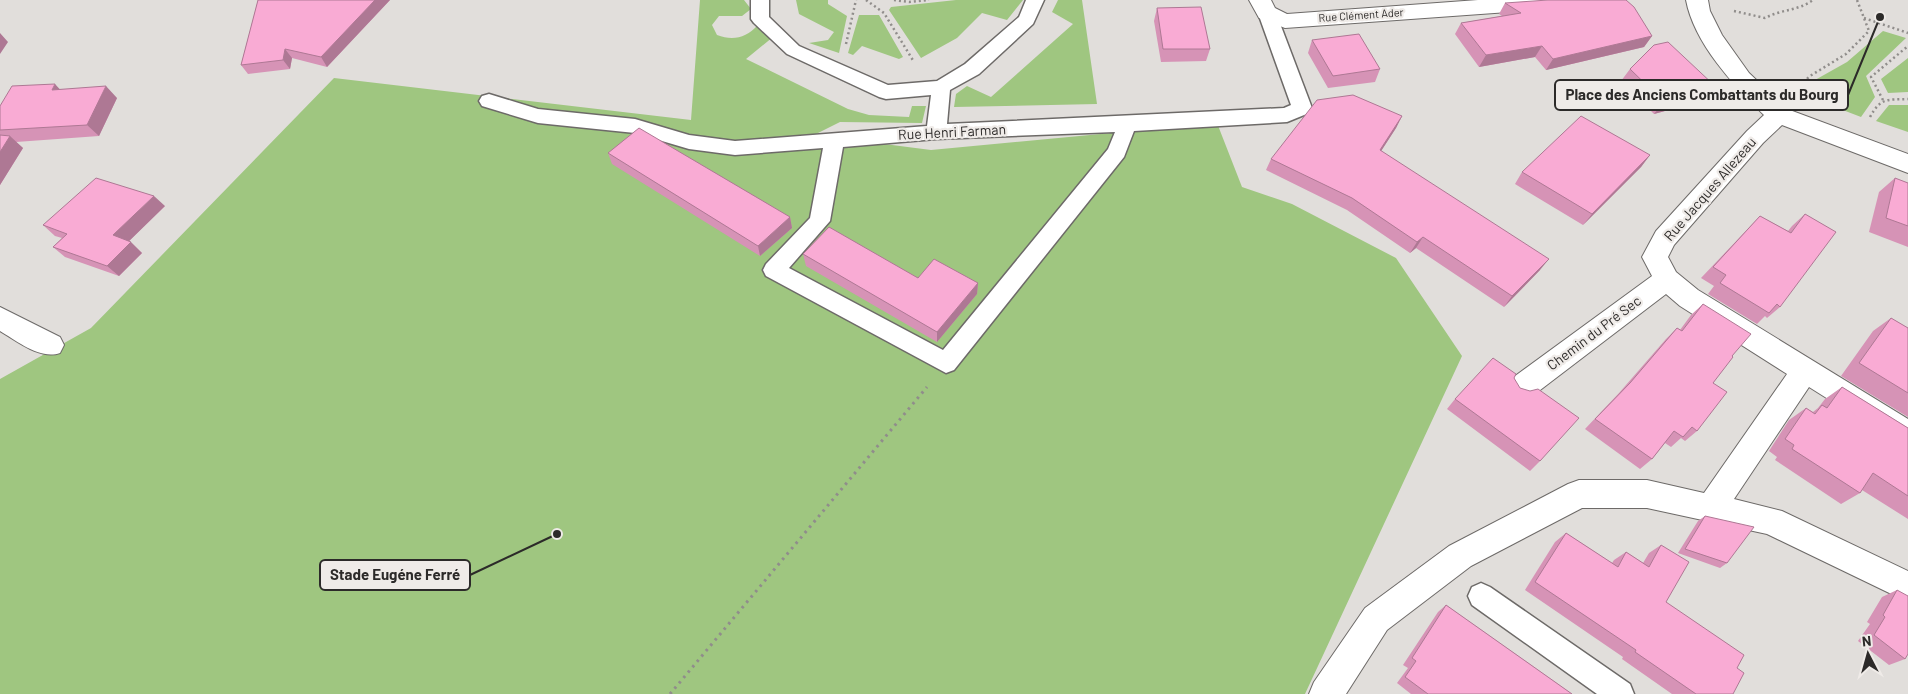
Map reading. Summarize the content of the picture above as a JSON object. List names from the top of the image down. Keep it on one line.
{"streets":{"street":["Rue Clément Ader","Rue Jacques Allezeau","Chemin du Pré Sec"],"lane":["Rue Henri Farman"]},"crossings":[["Rue Clément Ader","Rue Henri Farman"],["Rue Jacques Allezeau","Chemin du Pré Sec"]],"places":["Place des Anciens Combattants du Bourg","Stade Eugéne Ferré"],"north":"top"}
